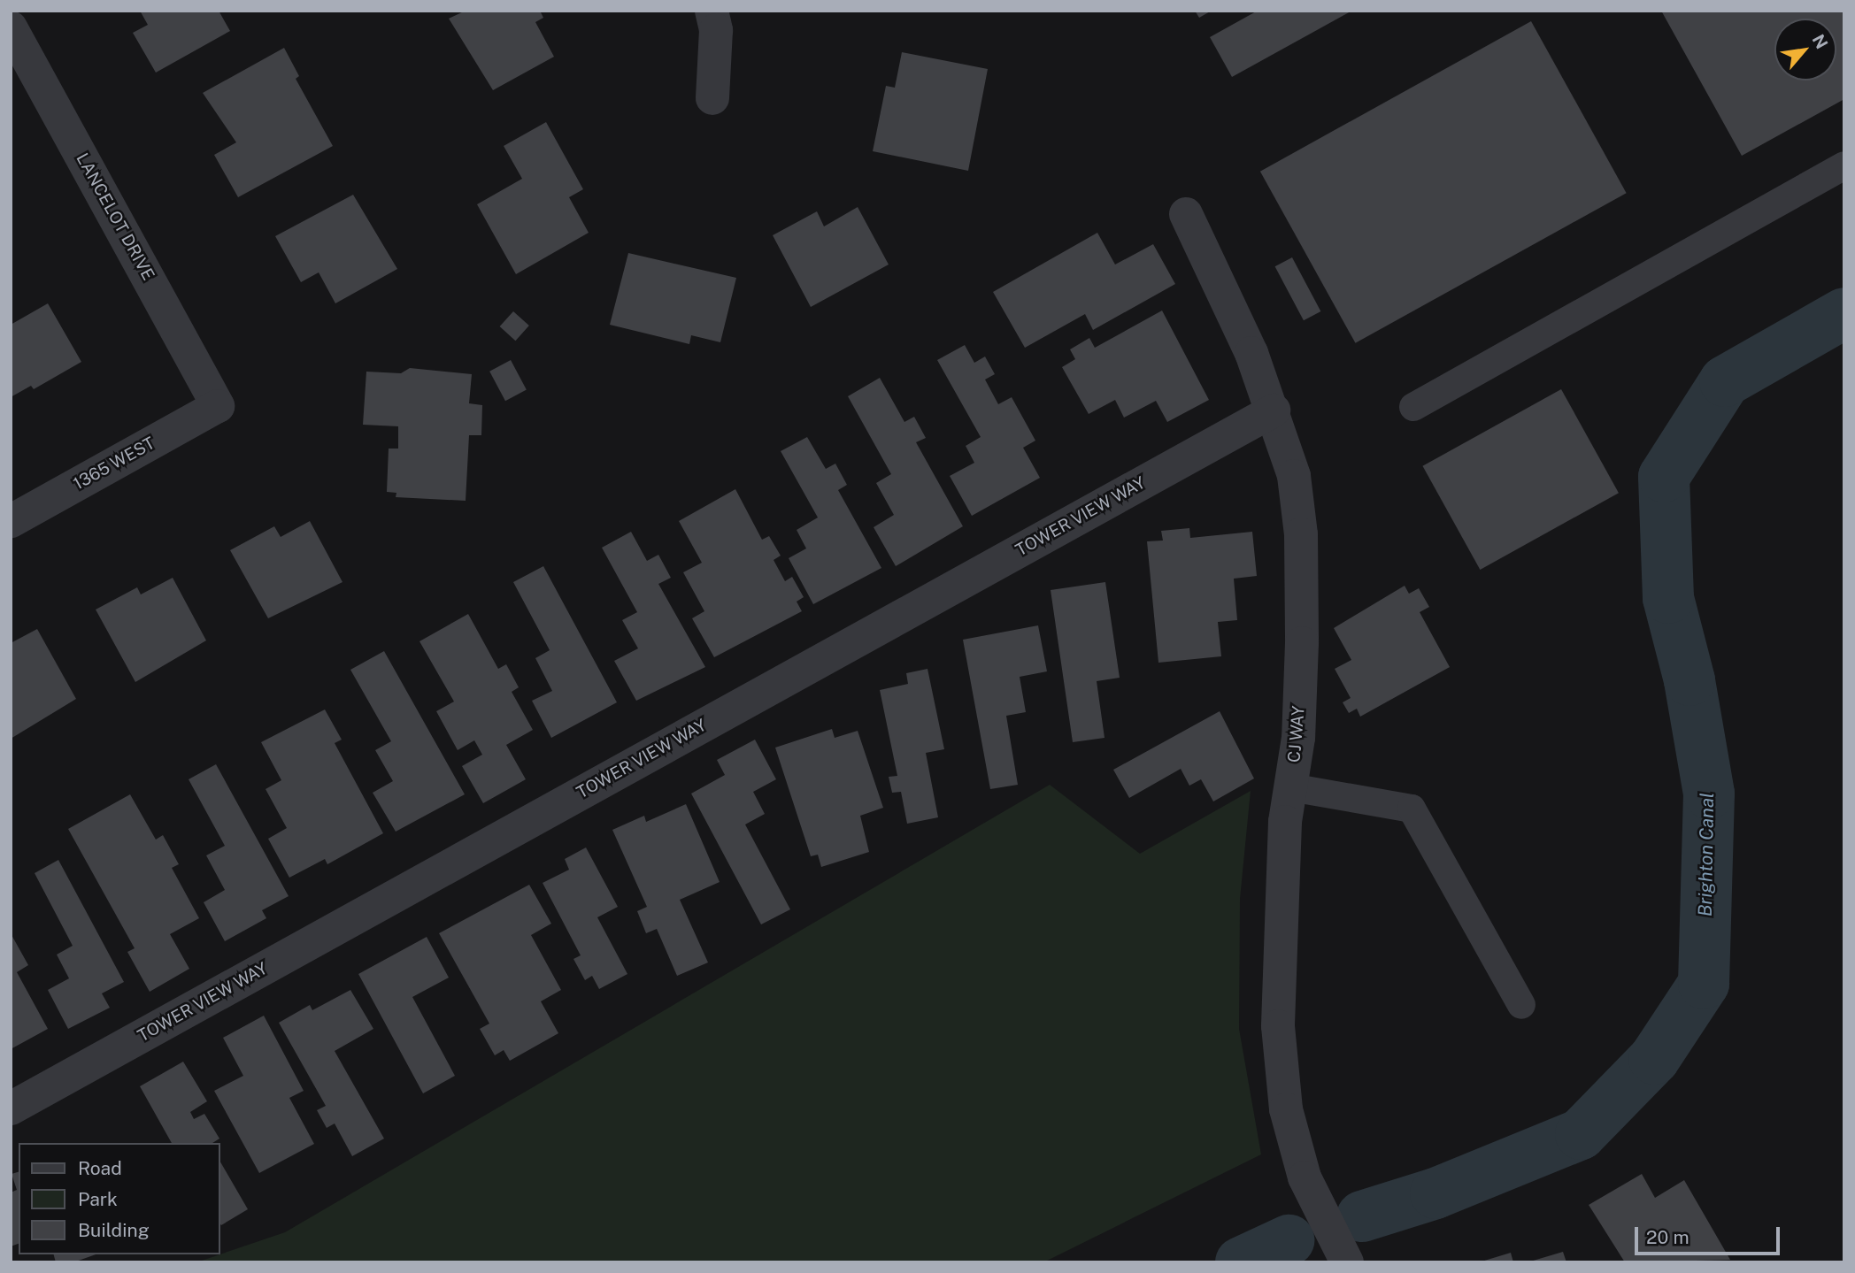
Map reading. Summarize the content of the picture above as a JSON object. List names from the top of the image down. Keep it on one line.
{"streets":{"street":["LANCELOT DRIVE","1365 WEST","TOWER VIEW WAY","CJ WAY"]},"crossings":[["LANCELOT DRIVE","1365 WEST"],["TOWER VIEW WAY","CJ WAY"]],"water":["Brighton Canal"],"legend":["Road","Park","Building"],"scale_bar":"20 m","north":"top right"}
